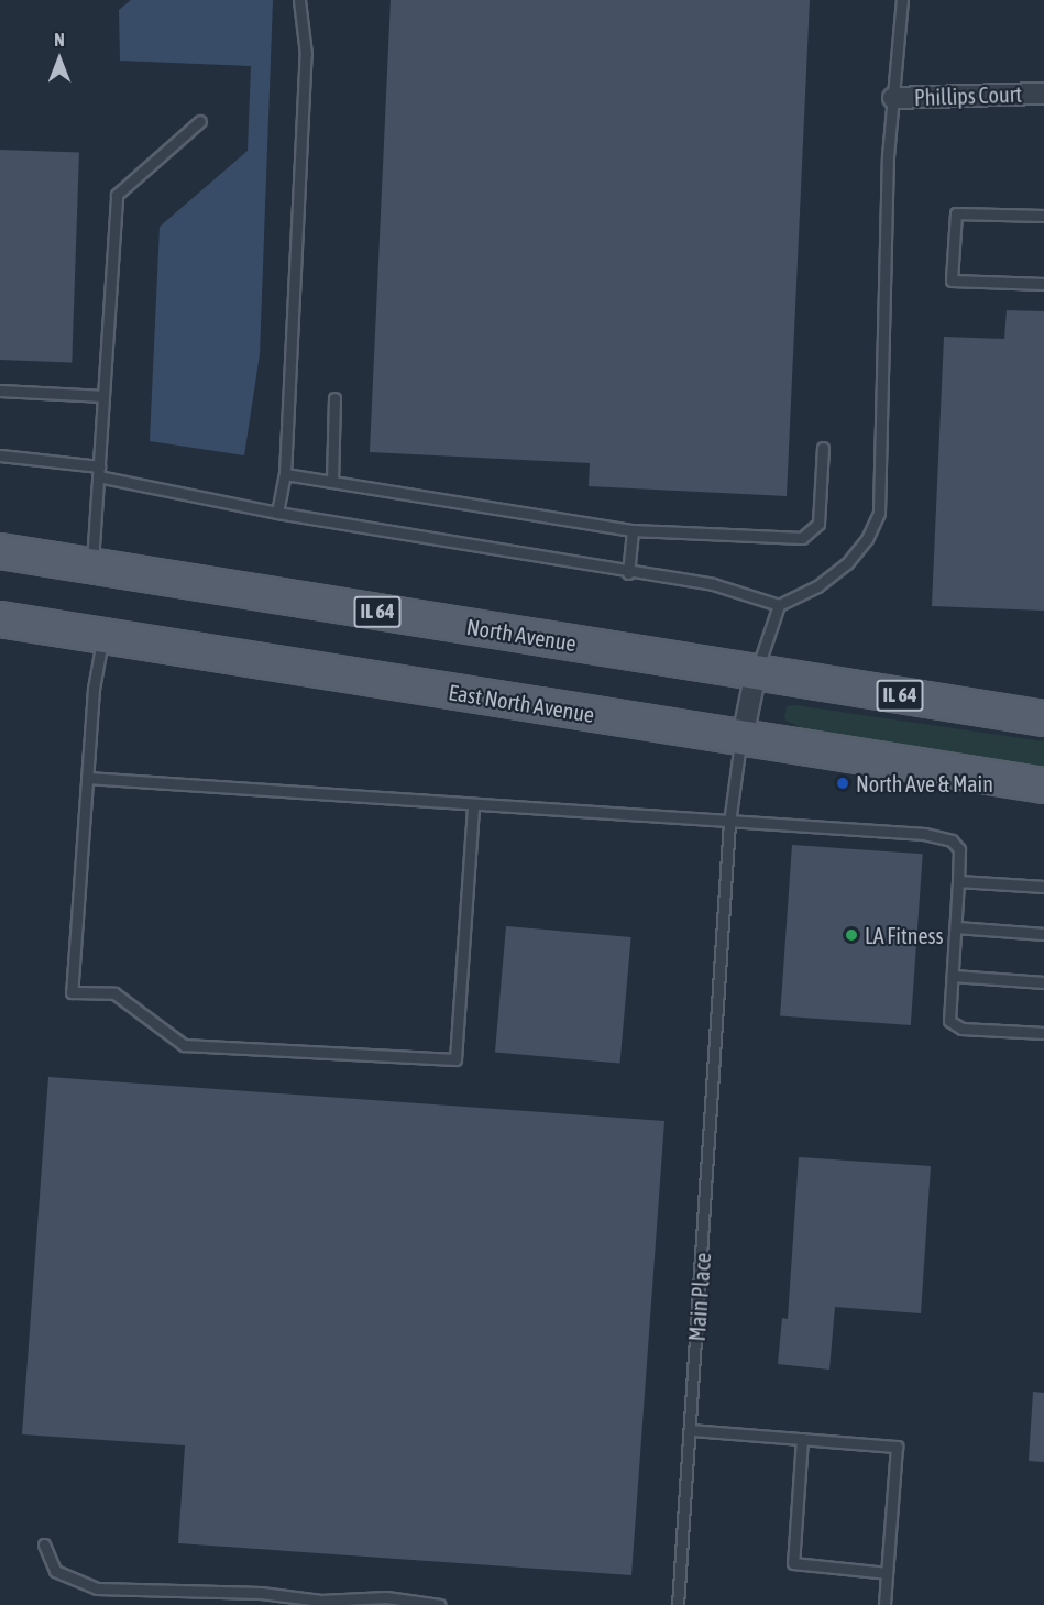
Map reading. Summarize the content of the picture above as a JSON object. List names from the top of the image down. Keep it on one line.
{"streets":{"main road":["IL 64","North Avenue","East North Avenue"],"street":["Phillips Court"],"lane":["Main Place"]},"crossings":[["East North Avenue","Main Place"]],"places":["North Ave & Main","LA Fitness"],"north":"top"}
